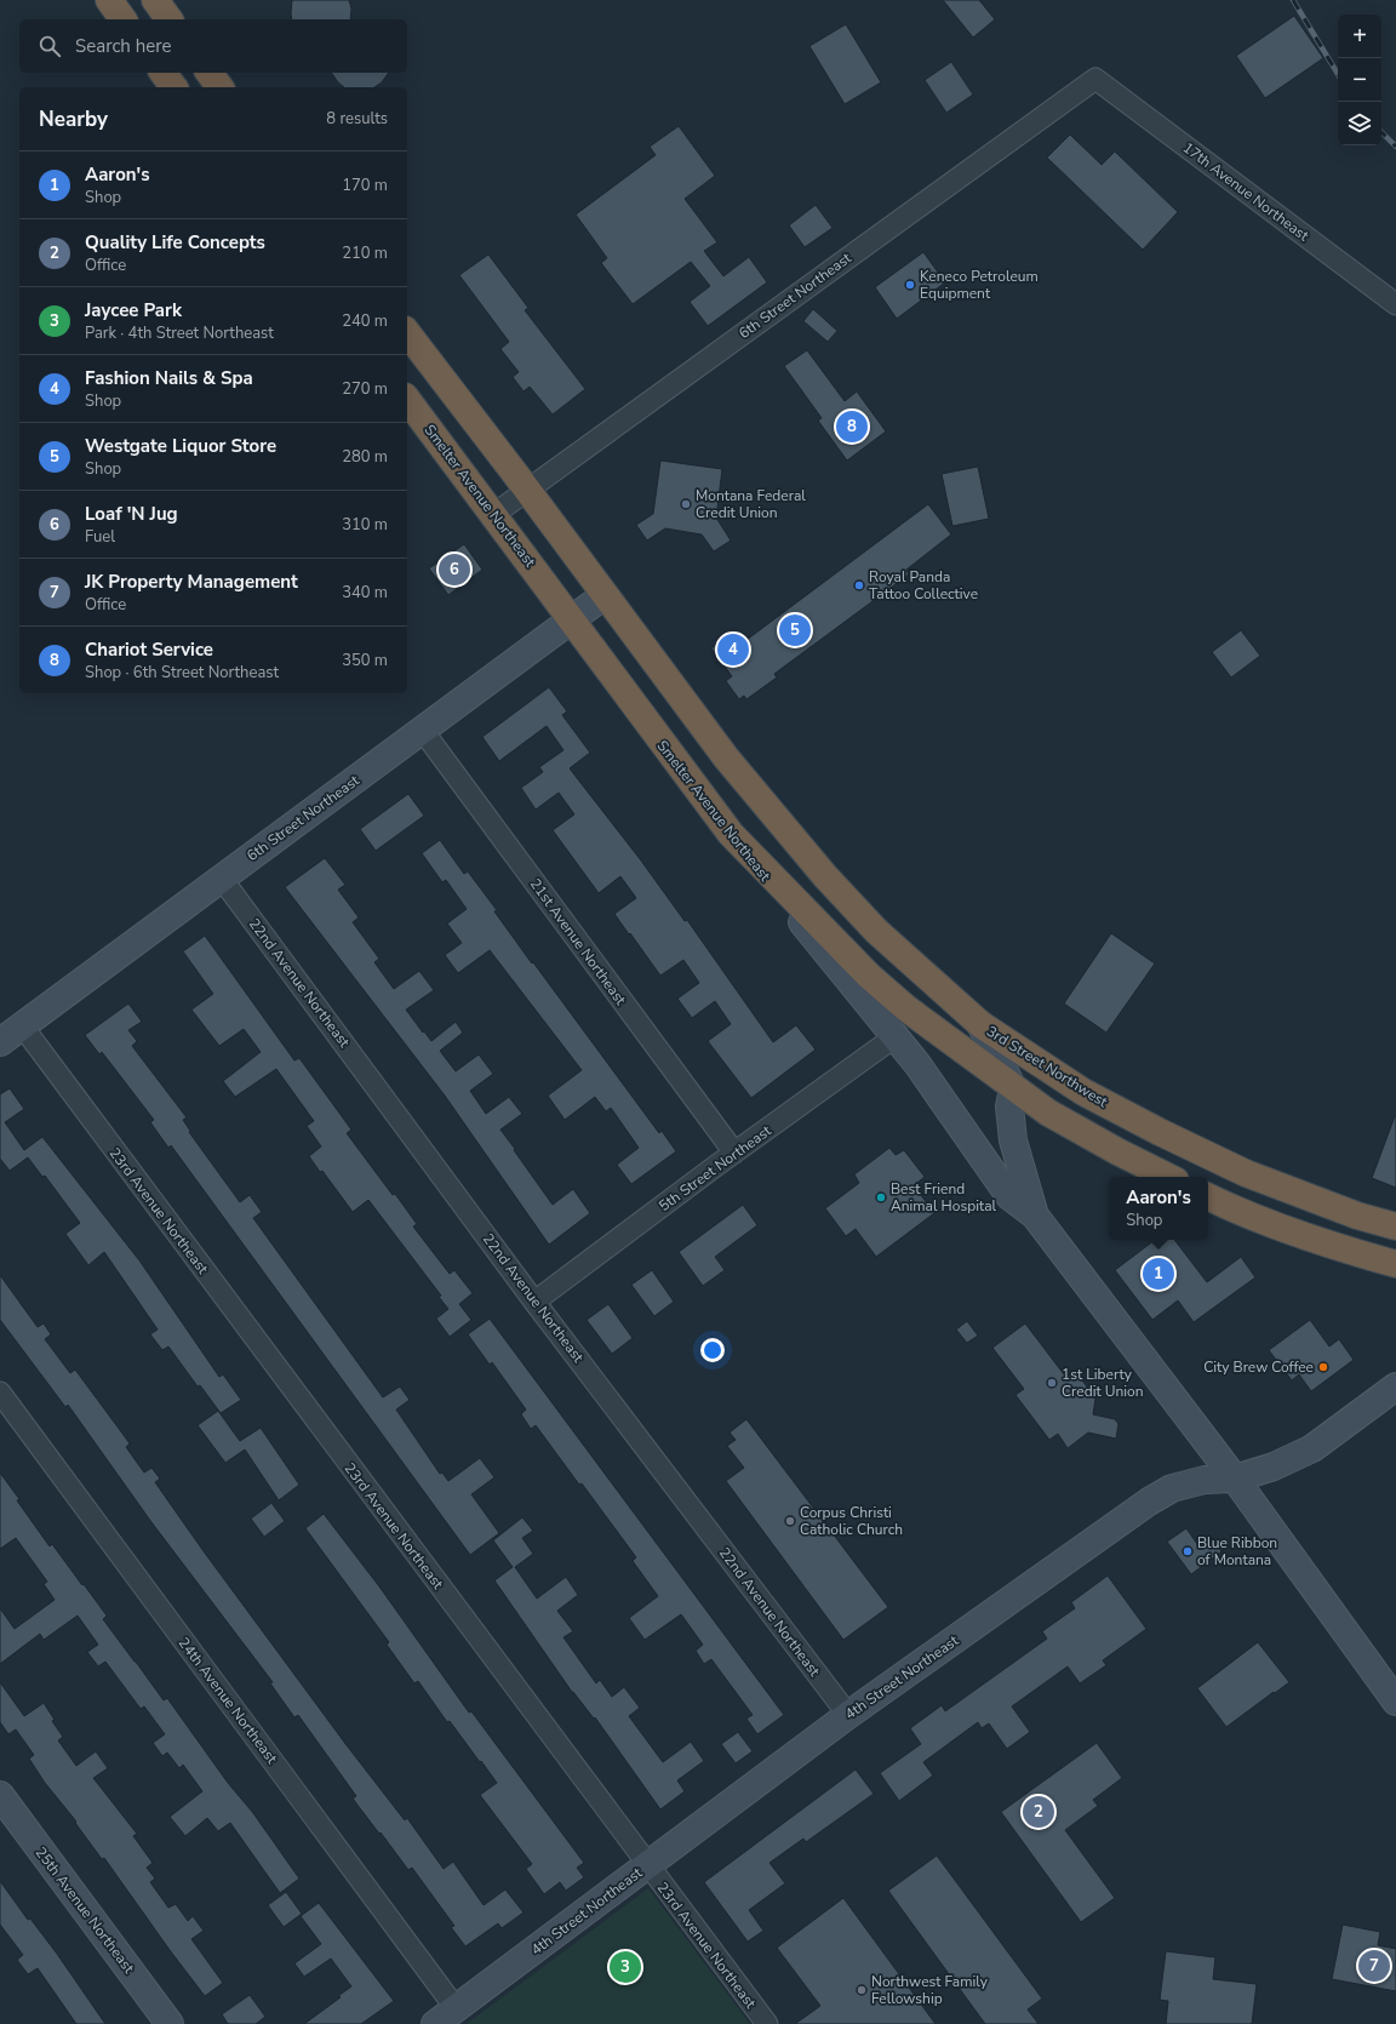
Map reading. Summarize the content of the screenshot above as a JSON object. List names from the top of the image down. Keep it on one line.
{"streets":{"highway":["Smelter Avenue Northeast","3rd Street Northwest"],"street":["17th Avenue Northeast","6th Street Northeast","21st Avenue Northeast","22nd Avenue Northeast","5th Street Northeast","23rd Avenue Northeast","4th Street Northeast","24th Avenue Northeast","25th Avenue Northeast"]},"crossings":[["17th Avenue Northeast","6th Street Northeast"],["6th Street Northeast","Smelter Avenue Northeast"],["6th Street Northeast","21st Avenue Northeast"],["6th Street Northeast","22nd Avenue Northeast"],["6th Street Northeast","3rd Street Northwest"],["6th Street Northeast","23rd Avenue Northeast"],["Smelter Avenue Northeast","5th Street Northeast"],["Smelter Avenue Northeast","4th Street Northeast"],["21st Avenue Northeast","5th Street Northeast"],["22nd Avenue Northeast","5th Street Northeast"],["22nd Avenue Northeast","4th Street Northeast"],["23rd Avenue Northeast","4th Street Northeast"],["4th Street Northeast","24th Avenue Northeast"]],"places":["Keneco Petroleum Equipment","Montana Federal Credit Union","Royal Panda Tattoo Collective","Best Friend Animal Hospital","City Brew Coffee","1st Liberty Credit Union","Corpus Christi Catholic Church","Blue Ribbon of Montana","Northwest Family Fellowship"],"page":{"map_buttons":["+","−"],"search":"Search here","heading":["Nearby","8 results"],"list":[{"mark":"1","name":"Aaron's","note":"Shop","value":"170 m"},{"mark":"2","name":"Quality Life Concepts","note":"Office","value":"210 m"},{"mark":"3","name":"Jaycee Park","note":"Park · 4th Street Northeast","value":"240 m"},{"mark":"4","name":"Fashion Nails & Spa","note":"Shop","value":"270 m"},{"mark":"5","name":"Westgate Liquor Store","note":"Shop","value":"280 m"},{"mark":"6","name":"Loaf 'N Jug","note":"Fuel","value":"310 m"},{"mark":"7","name":"JK Property Management","note":"Office","value":"340 m"},{"mark":"8","name":"Chariot Service","note":"Shop · 6th Street Northeast","value":"350 m"}],"pins":["8","6","5","4","1","2","7","3"],"popup":["Aaron's","Shop"]}}
